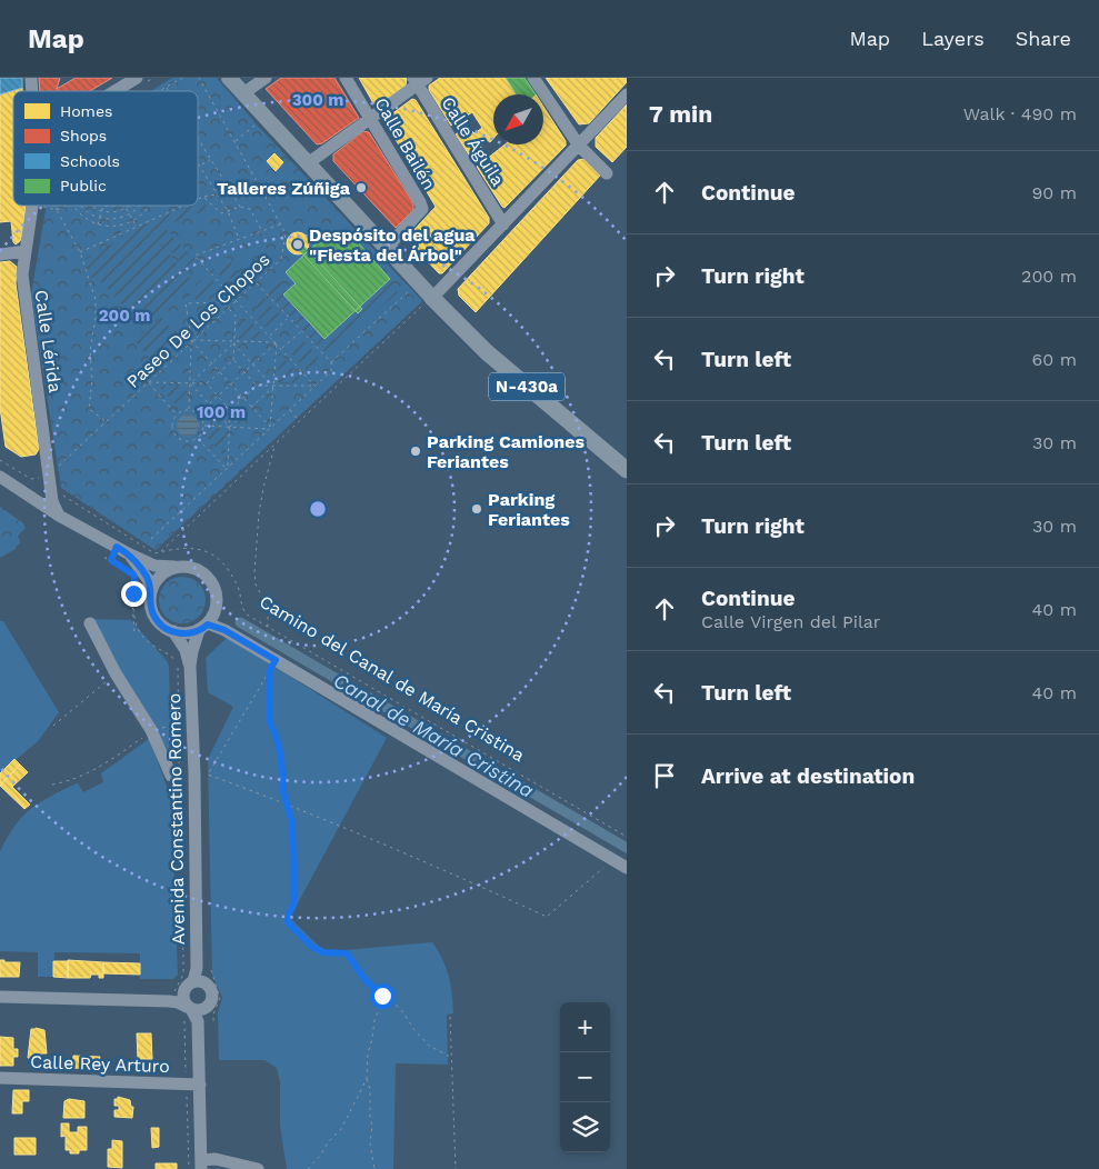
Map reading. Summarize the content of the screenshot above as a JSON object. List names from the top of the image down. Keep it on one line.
{"streets":{"highway":["N-430a"],"street":["Calle Águila","Calle Bailén","Calle Lérida","Avenida Constantino Romero","Calle Rey Arturo"],"path":["Paseo De Los Chopos","Camino del Canal de María Cristina"]},"crossings":[["Paseo De Los Chopos","Calle Lérida"]],"water":["Canal de María Cristina"],"places":["Talleres Zúñiga","Despósito del agua \"Fiesta del Árbol\"","Parking Camiones Feriantes","Parking Feriantes"],"legend":["Homes","Shops","Schools","Public"],"north":"bottom left","page":{"header":"Map","nav":["Map","Layers","Share"],"heading":["7 min","Walk · 490 m"],"list":[["Continue","90 m"],["Turn right","200 m"],["Turn left","60 m"],["Turn left","30 m"],["Turn right","30 m"],["Continue","Calle Virgen del Pilar","40 m"],["Turn left","40 m"],"Arrive at destination"],"map_buttons":["+","−"]},"rings":["300 m","200 m","100 m"]}
